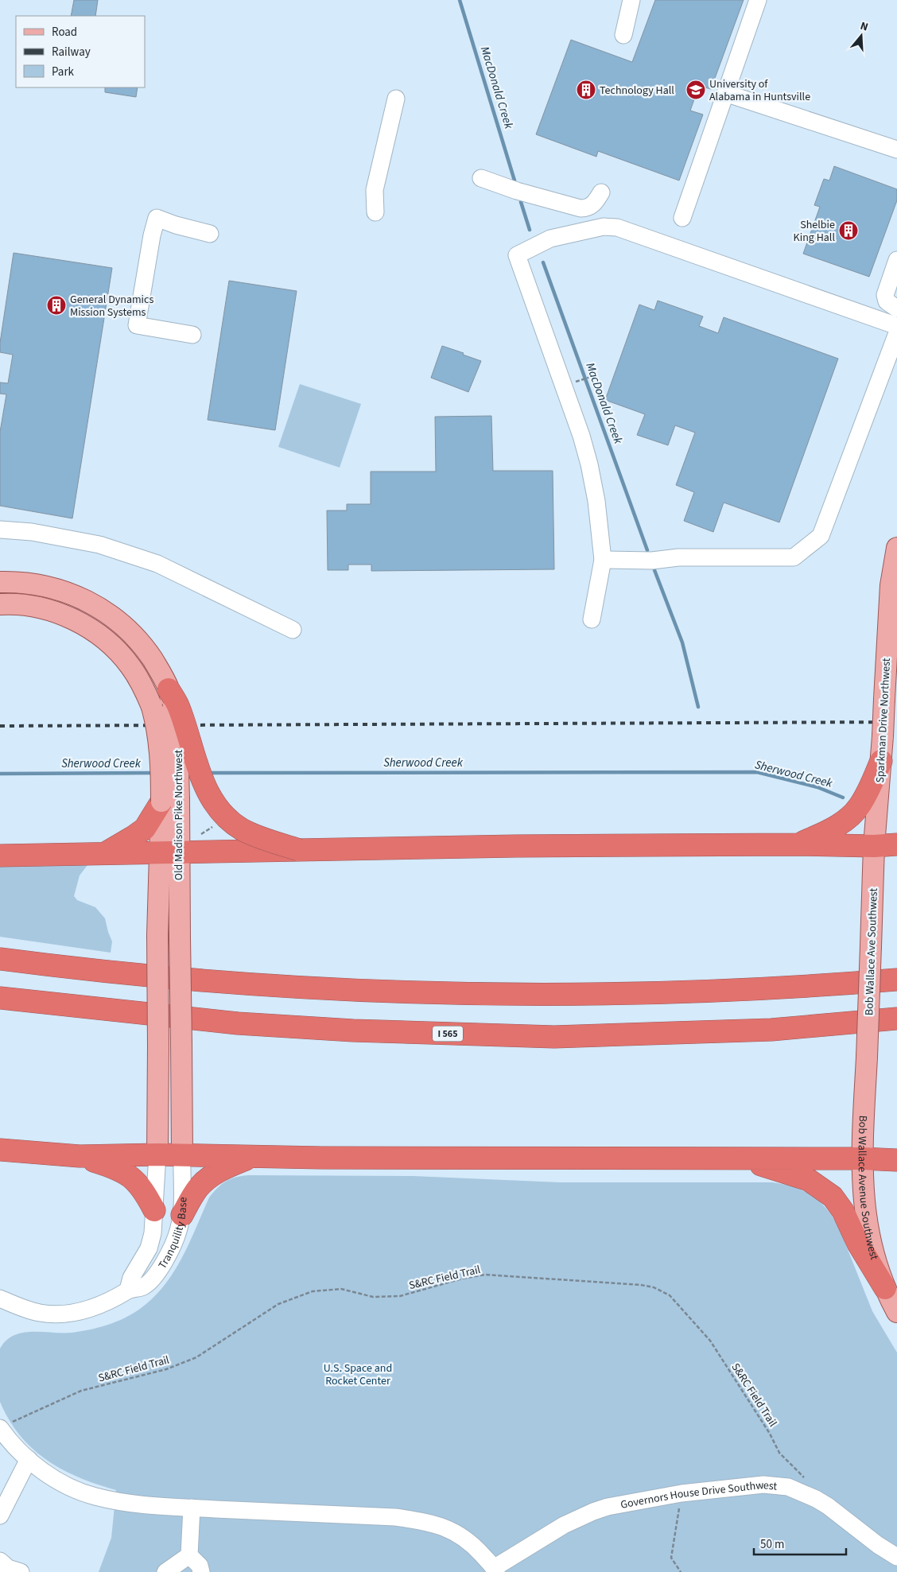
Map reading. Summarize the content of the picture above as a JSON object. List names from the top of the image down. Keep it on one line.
{"streets":{"highway":["I 565"],"main road":["Sparkman Drive Northwest","Old Madison Pike Northwest","Bob Wallace Ave Southwest","Bob Wallace Avenue Southwest"],"street":["Tranquility Base","Governors House Drive Southwest"],"path":["S&RC Field Trail"]},"crossings":[["Sparkman Drive Northwest","Bob Wallace Ave Southwest"],["Old Madison Pike Northwest","Tranquility Base"],["Bob Wallace Ave Southwest","Bob Wallace Avenue Southwest"]],"water":["MacDonald Creek","Sherwood Creek"],"parks":["U.S. Space and Rocket Center"],"places":{"building":["Technology Hall","Shelbie King Hall","General Dynamics Mission Systems"],"school or university":["University of Alabama in Huntsville"]},"legend":["Road","Railway","Park"],"scale_bar":"50 m","north":"top"}
